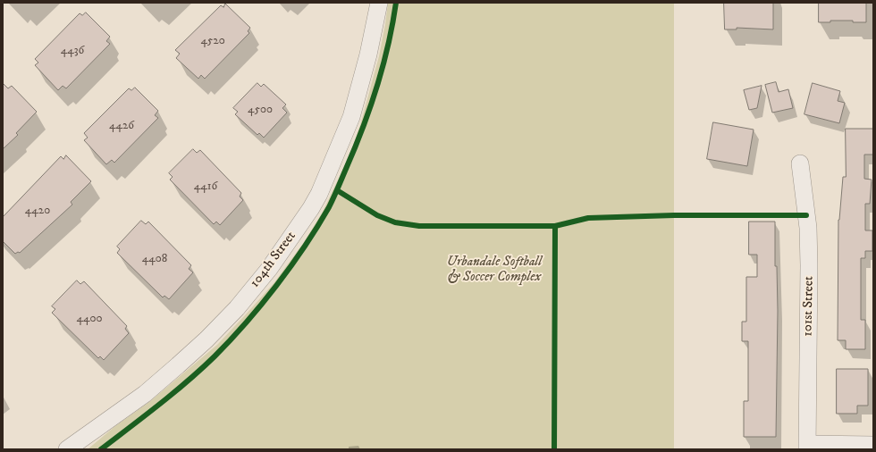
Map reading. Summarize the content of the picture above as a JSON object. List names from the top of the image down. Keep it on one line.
{"streets":{"street":["104th Street","101st Street"]},"parks":["Urbandale Softball & Soccer Complex"],"house_numbers":["4520","4436","4500","4426","4416","4420","4408","4400"]}
